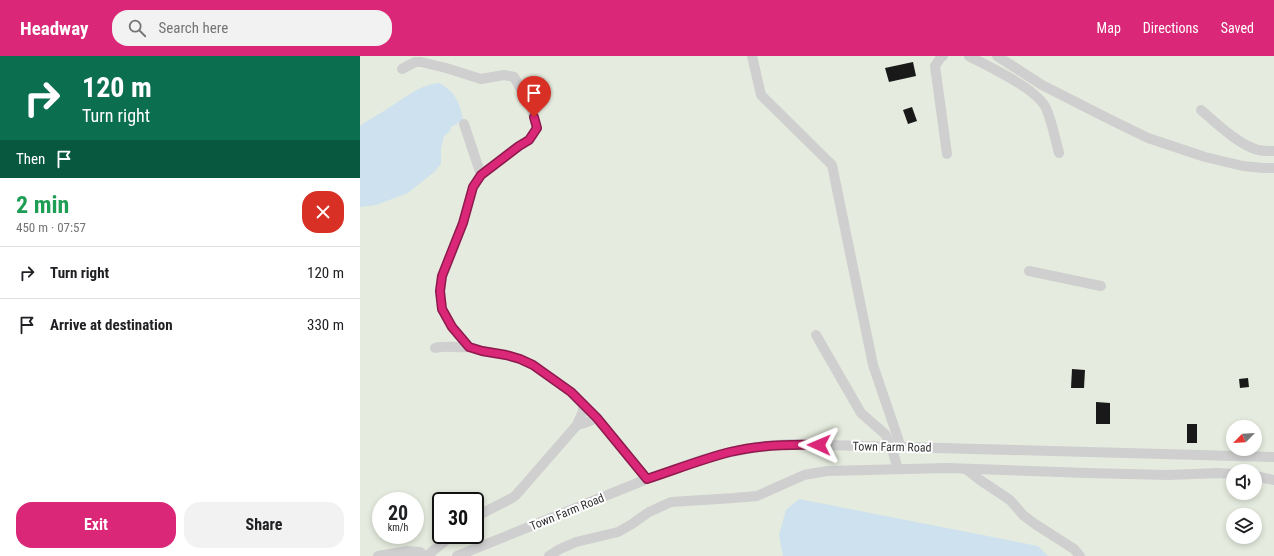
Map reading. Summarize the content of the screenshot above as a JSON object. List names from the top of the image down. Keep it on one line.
{"streets":{"street":["Town Farm Road"]},"north":"bottom left","page":{"header":"Headway","search":"Search here","nav":["Map","Directions","Saved"],"turn":["120 m","Turn right"],"then":"Then","heading":["2 min","450 m · 07:57"],"list":[{"name":"Turn right","value":"120 m"},{"name":"Arrive at destination","value":"330 m"}],"speed":"20 km/h","limit":"30","buttons":["Exit","Share"]}}
